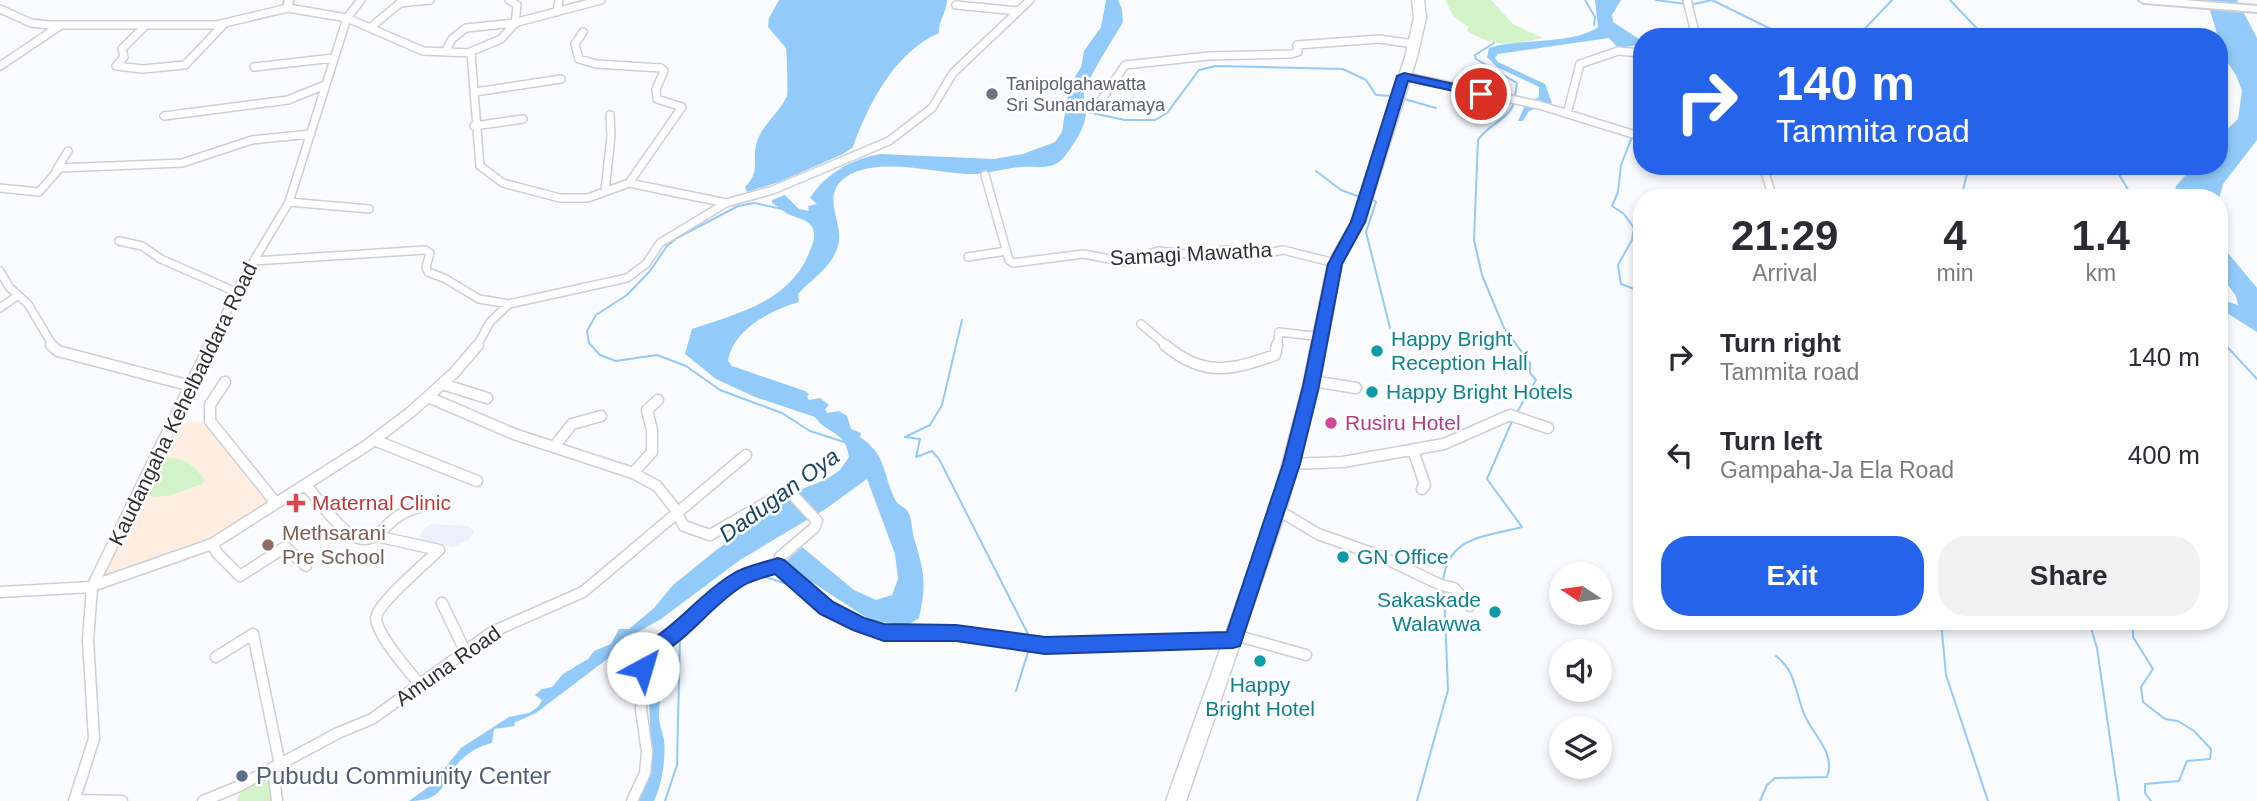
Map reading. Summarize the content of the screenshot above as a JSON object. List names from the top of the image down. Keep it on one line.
{"streets":{"street":["Samagi Mawatha","Kaudangaha Kehelbaddara Road","Amuna Road"]},"water":["Dadugan Oya"],"places":{"other":["Tanipolgahawatta Sri Sunandaramaya","Happy Bright Reception Halĺ","Happy Bright Hotels","Rusiru Hotel","Methsarani Pre School","GN Office","Sakaskade Walawwa","Happy Bright Hotel","Pubudu Commiunity Center"],"health":["Maternal Clinic"]},"north":"left","page":{"turn":["140 m","Tammita road"],"eta":["21:29","Arrival","4","min","1.4","km"],"list":[{"name":"Turn right","note":"Tammita road","value":"140 m"},{"name":"Turn left","note":"Gampaha-Ja Ela Road","value":"400 m"}],"buttons":["Exit","Share"]}}
